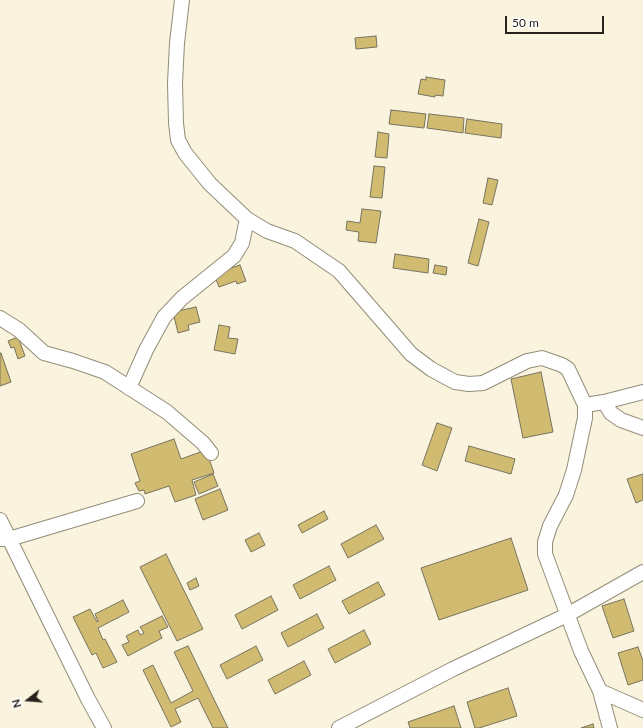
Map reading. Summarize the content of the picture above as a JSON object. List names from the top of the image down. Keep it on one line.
{"scale_bar":"50 m","north":"left"}
